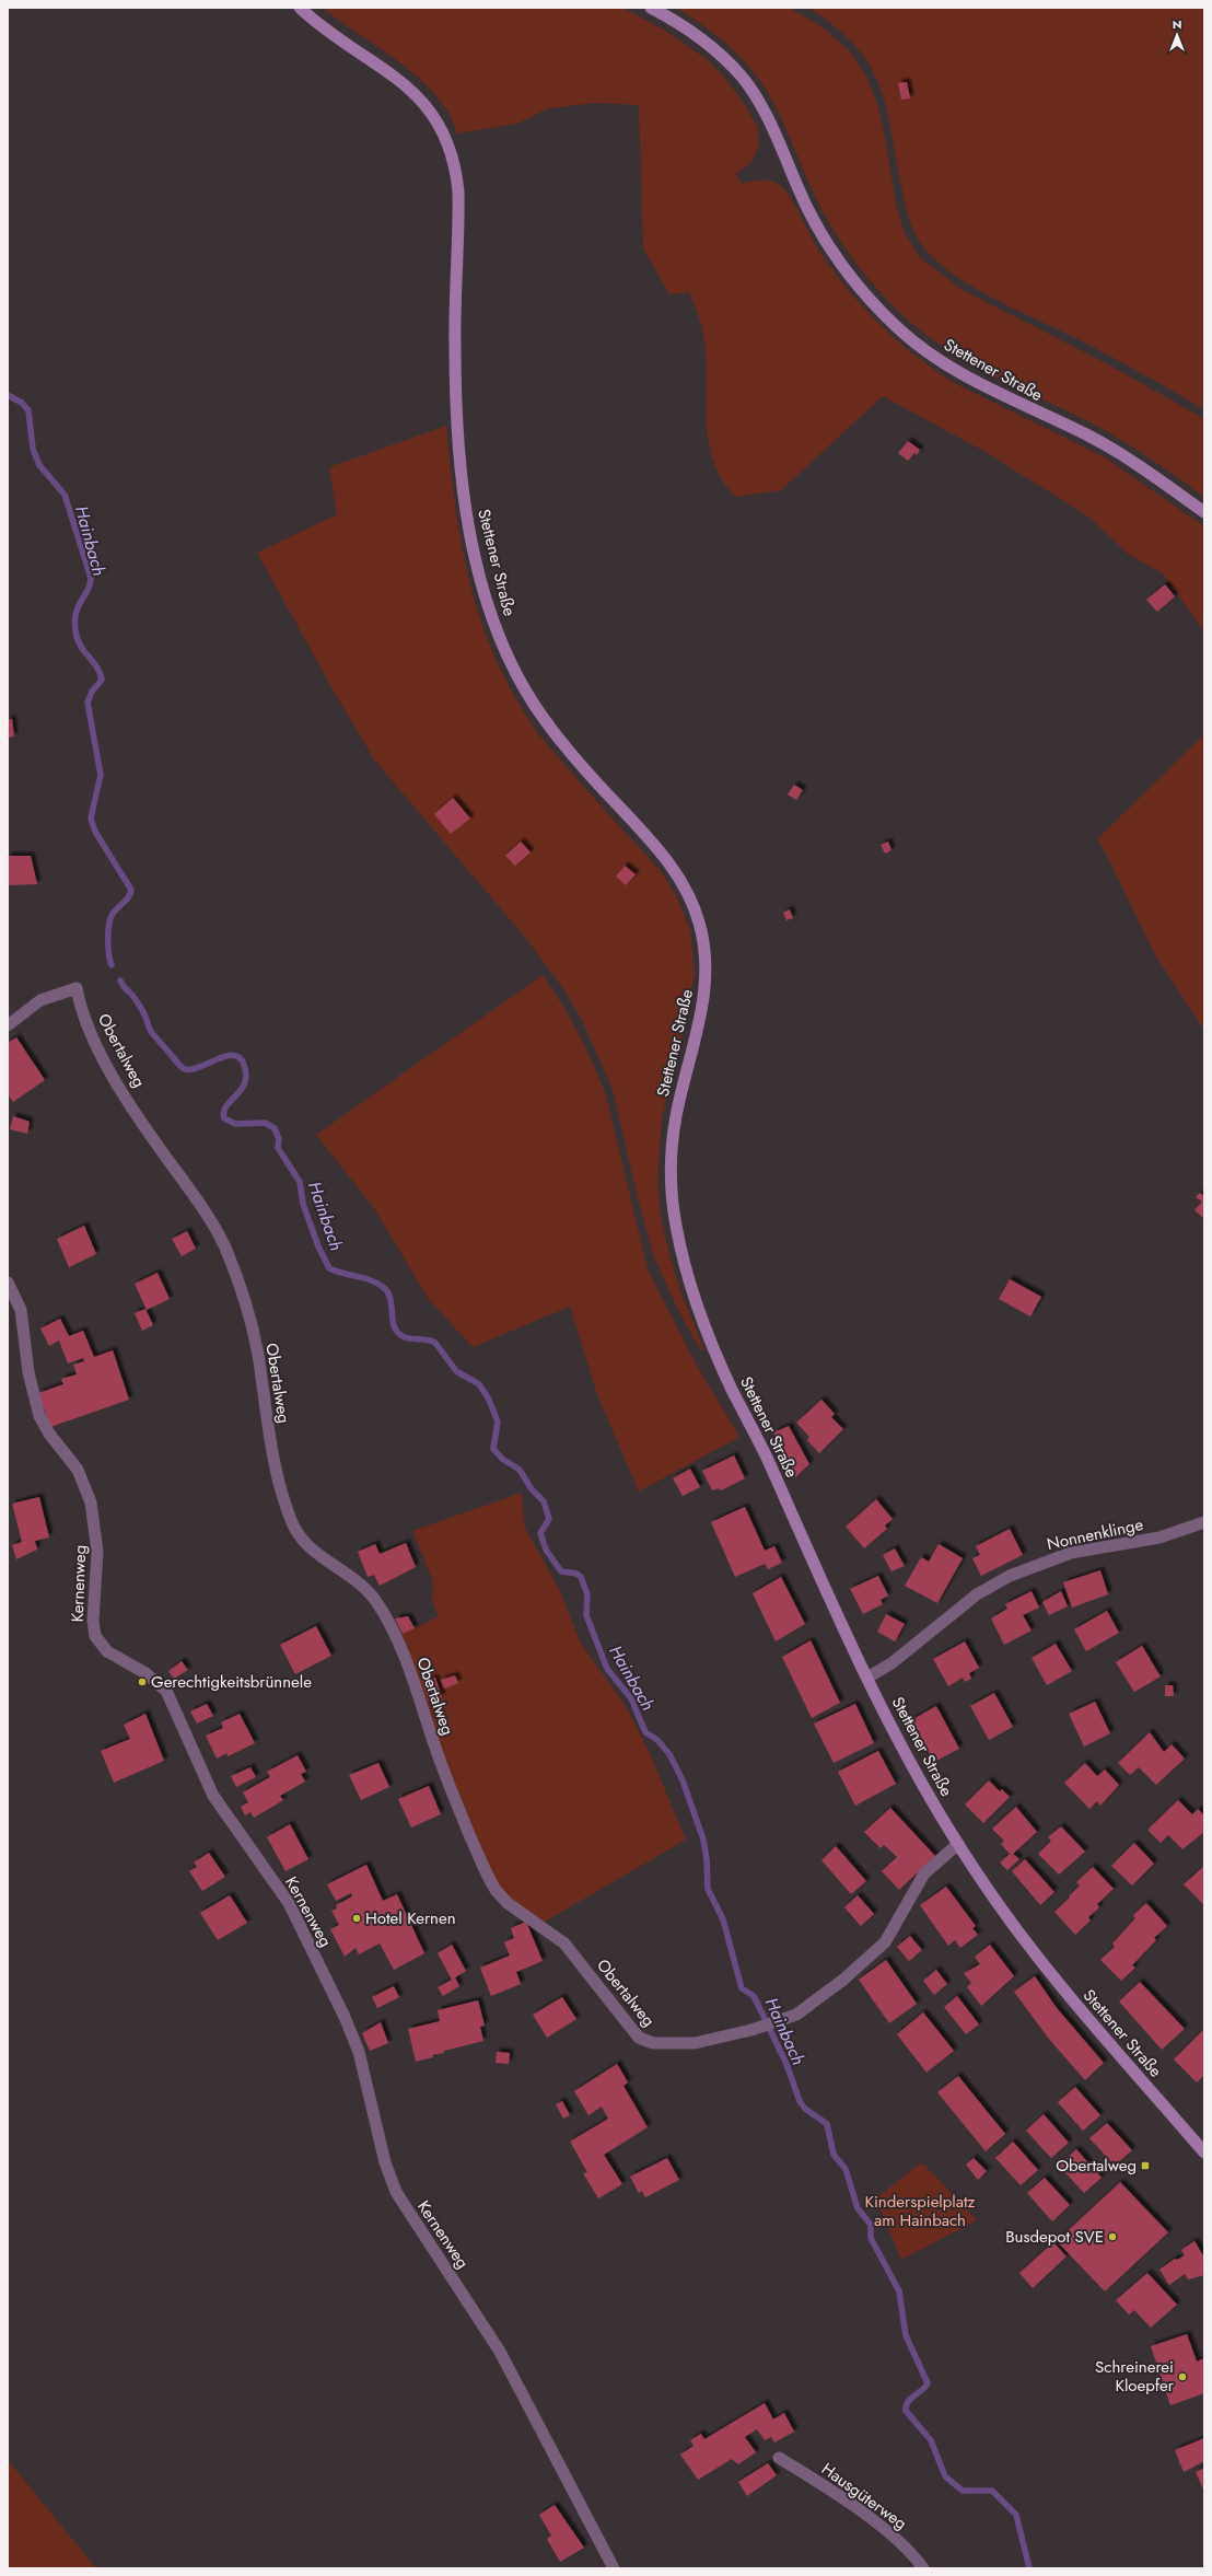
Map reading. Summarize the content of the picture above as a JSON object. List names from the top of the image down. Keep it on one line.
{"streets":{"main road":["Stettener Straße"],"street":["Obertalweg","Nonnenklinge","Kernenweg","Hausgüterweg"]},"crossings":[["Stettener Straße","Obertalweg"],["Stettener Straße","Nonnenklinge"]],"water":["Hainbach"],"parks":["Kinderspielplatz am Hainbach"],"places":{"other":["Gerechtigkeitsbrünnele","Hotel Kernen","Busdepot SVE","Schreinerei Kloepfer"],"transit":["Obertalweg"]},"north":"top"}
